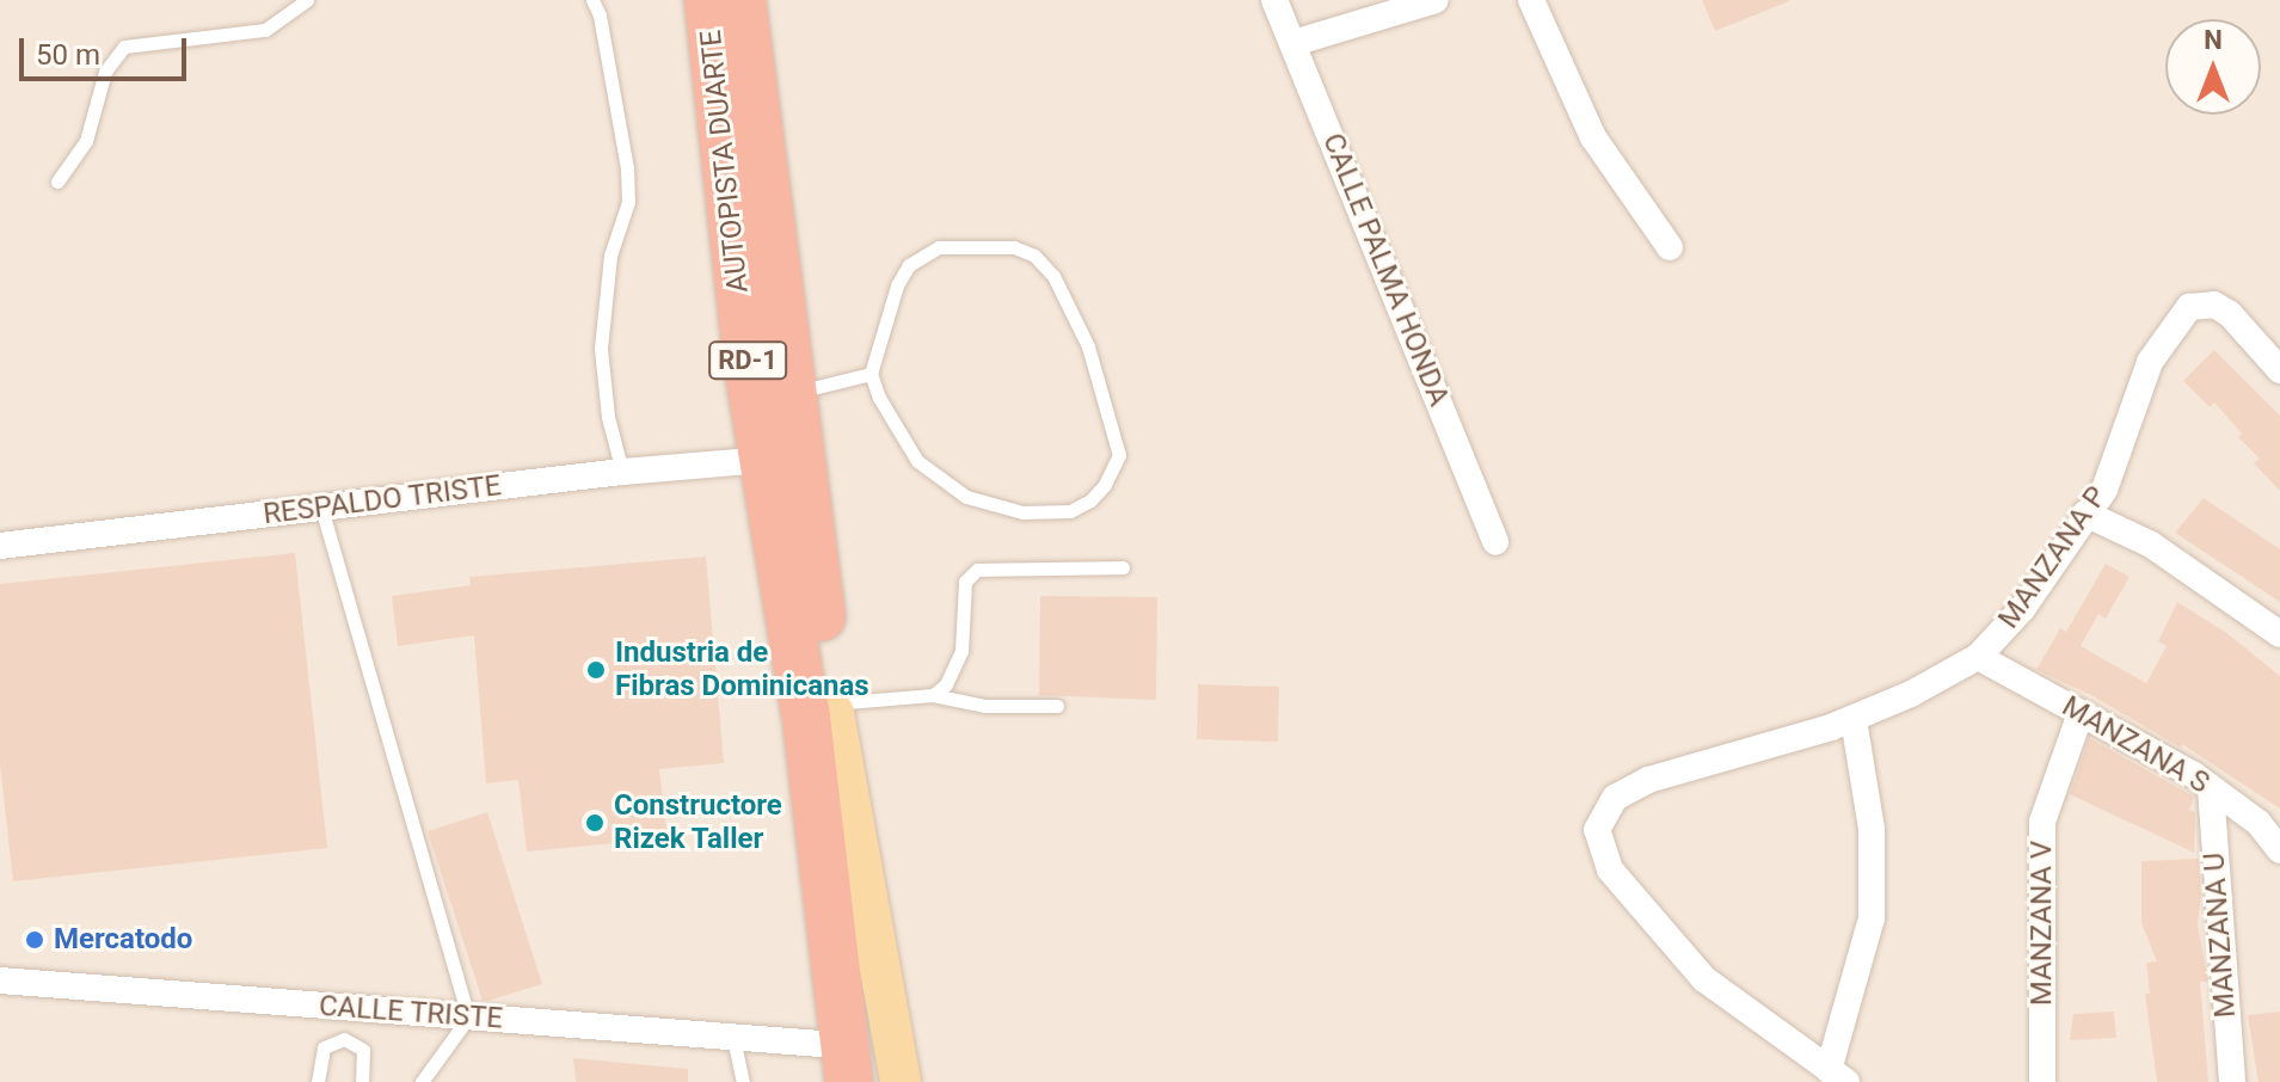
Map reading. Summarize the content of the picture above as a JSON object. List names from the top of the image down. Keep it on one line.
{"streets":{"highway":["AUTOPISTA DUARTE","RD-1"],"street":["CALLE PALMA HONDA","RESPALDO TRISTE","MANZANA P","MANZANA S","MANZANA V","MANZANA U","CALLE TRISTE"]},"crossings":[["AUTOPISTA DUARTE","RD-1"],["AUTOPISTA DUARTE","RESPALDO TRISTE"],["MANZANA P","MANZANA S"],["MANZANA S","MANZANA V"],["MANZANA S","MANZANA U"]],"places":["Industria de Fibras Dominicanas","Constructore Rizek Taller","Mercatodo"],"scale_bar":"50 m","north":"top"}
